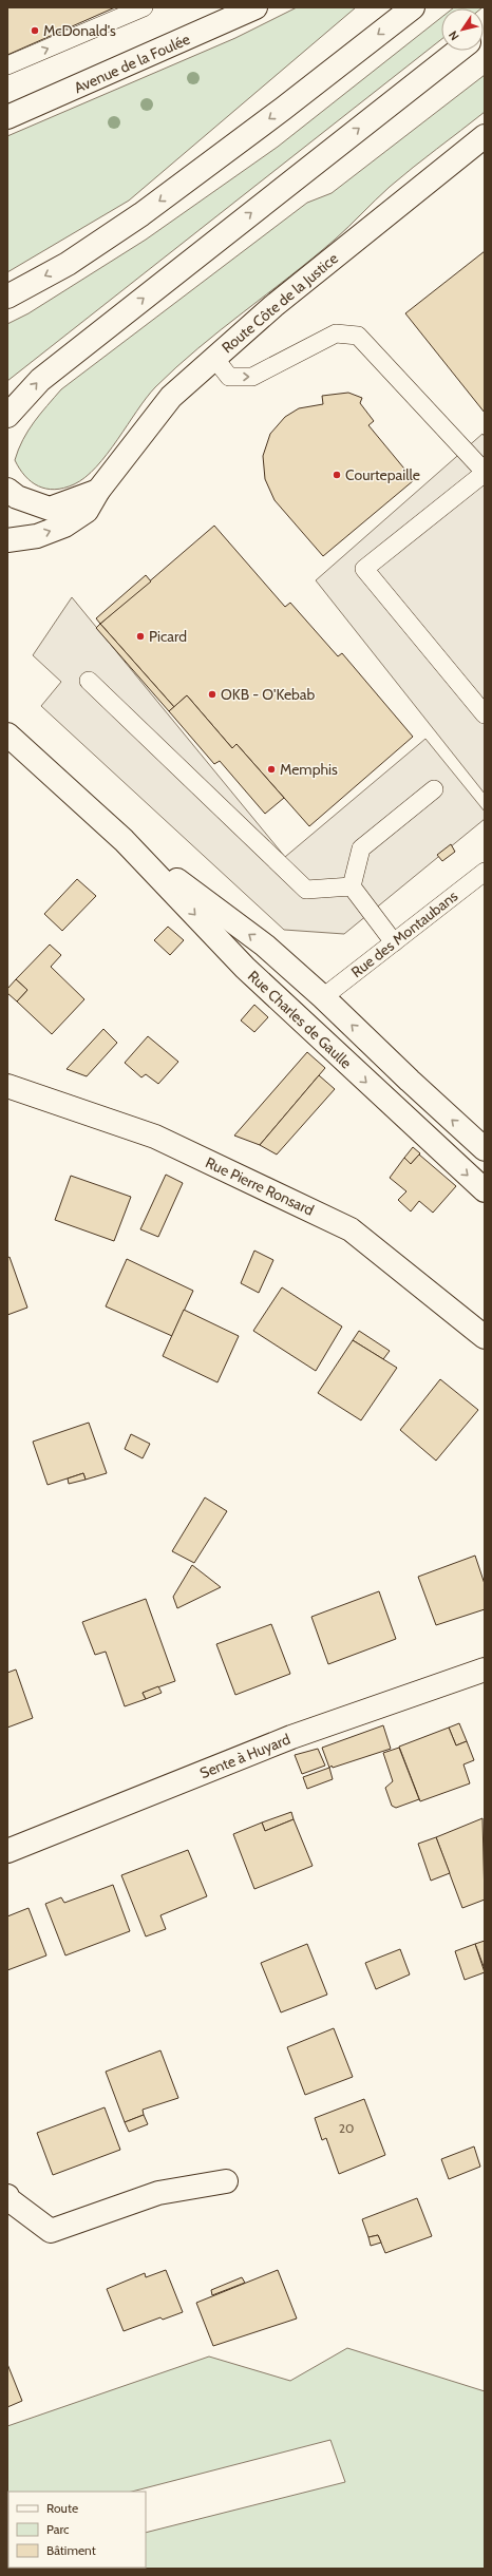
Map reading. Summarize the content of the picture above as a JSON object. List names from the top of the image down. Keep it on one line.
{"streets":{"main road":["Avenue de la Foulée","Route Côte de la Justice","Rue Charles de Gaulle","Rue Pierre Ronsard","Sente à Huyard"],"lane":["Rue des Montaubans"]},"crossings":[["Rue des Montaubans","Rue Charles de Gaulle"]],"places":["McDonald's","Courtepaille","Picard","OKB - O'Kebab","Memphis"],"house_numbers":["20"],"legend":["Route","Parc","Bâtiment"],"north":"bottom left"}
